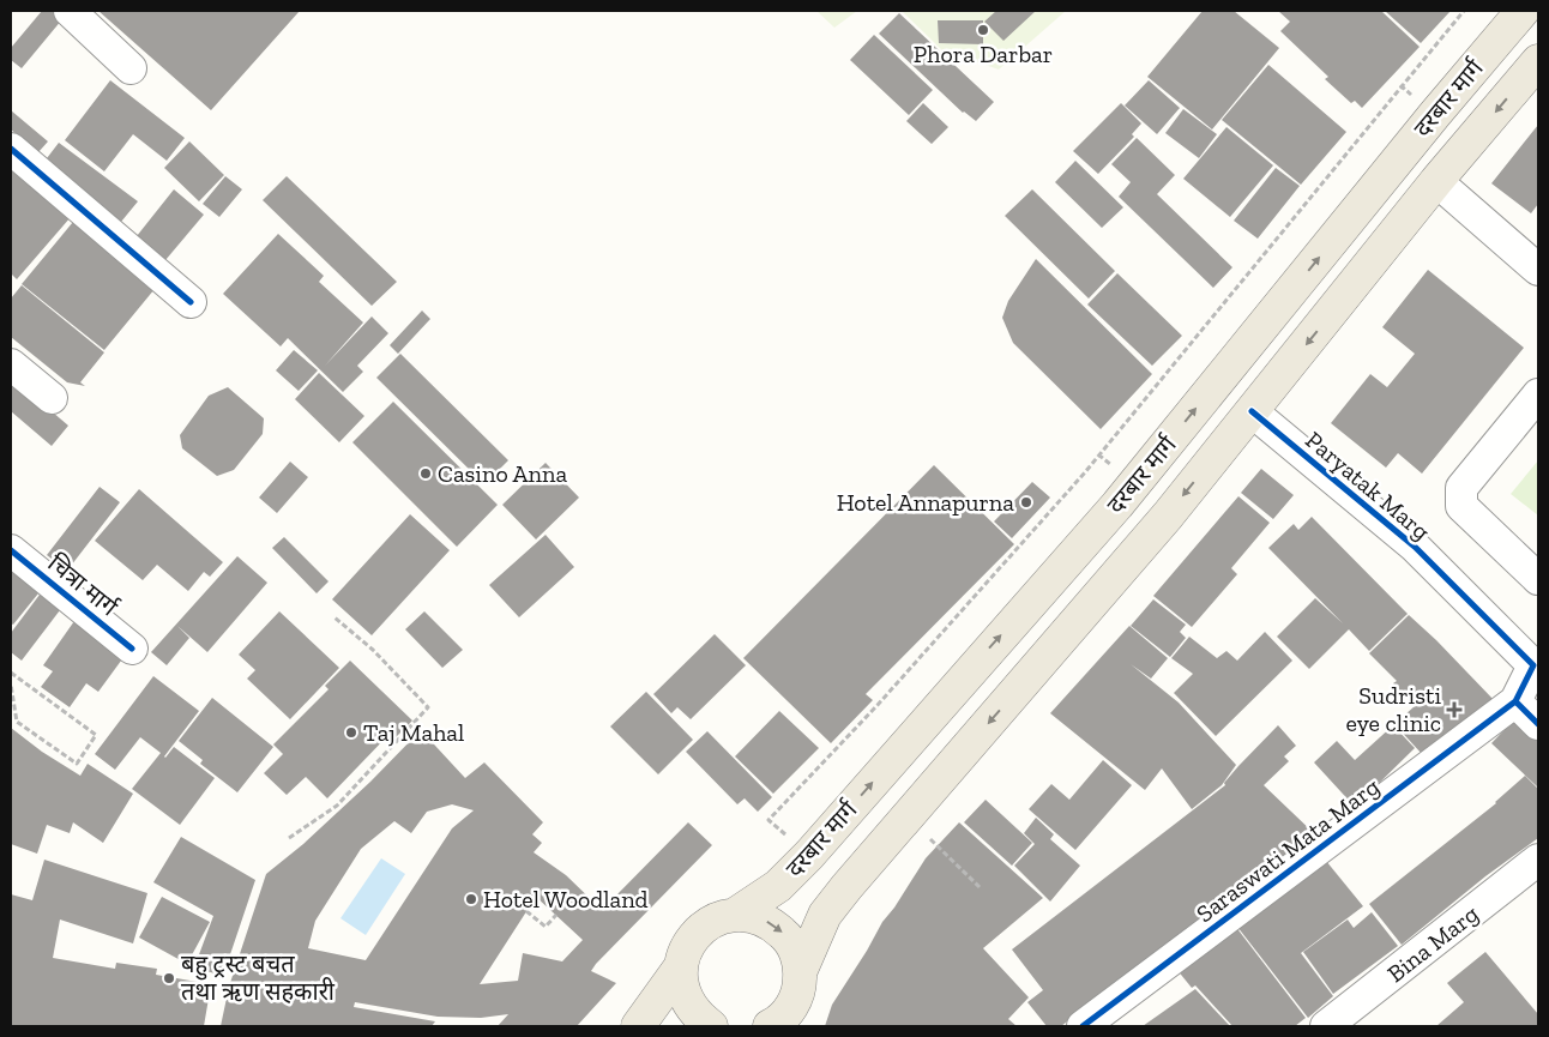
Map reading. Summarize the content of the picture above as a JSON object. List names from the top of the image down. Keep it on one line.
{"streets":{"main road":["दरबार मार्ग"],"street":["Paryatak Marg","चित्रा मार्ग","Saraswati Mata Marg","Bina Marg"]},"crossings":[["दरबार मार्ग","Paryatak Marg"],["Paryatak Marg","Saraswati Mata Marg"]],"places":{"other":["Phora Darbar","Casino Anna","Hotel Annapurna","Taj Mahal","Hotel Woodland","बहु ट्रस्ट बचत तथा ऋण सहकारी"],"health":["Sudristi eye clinic"]}}
